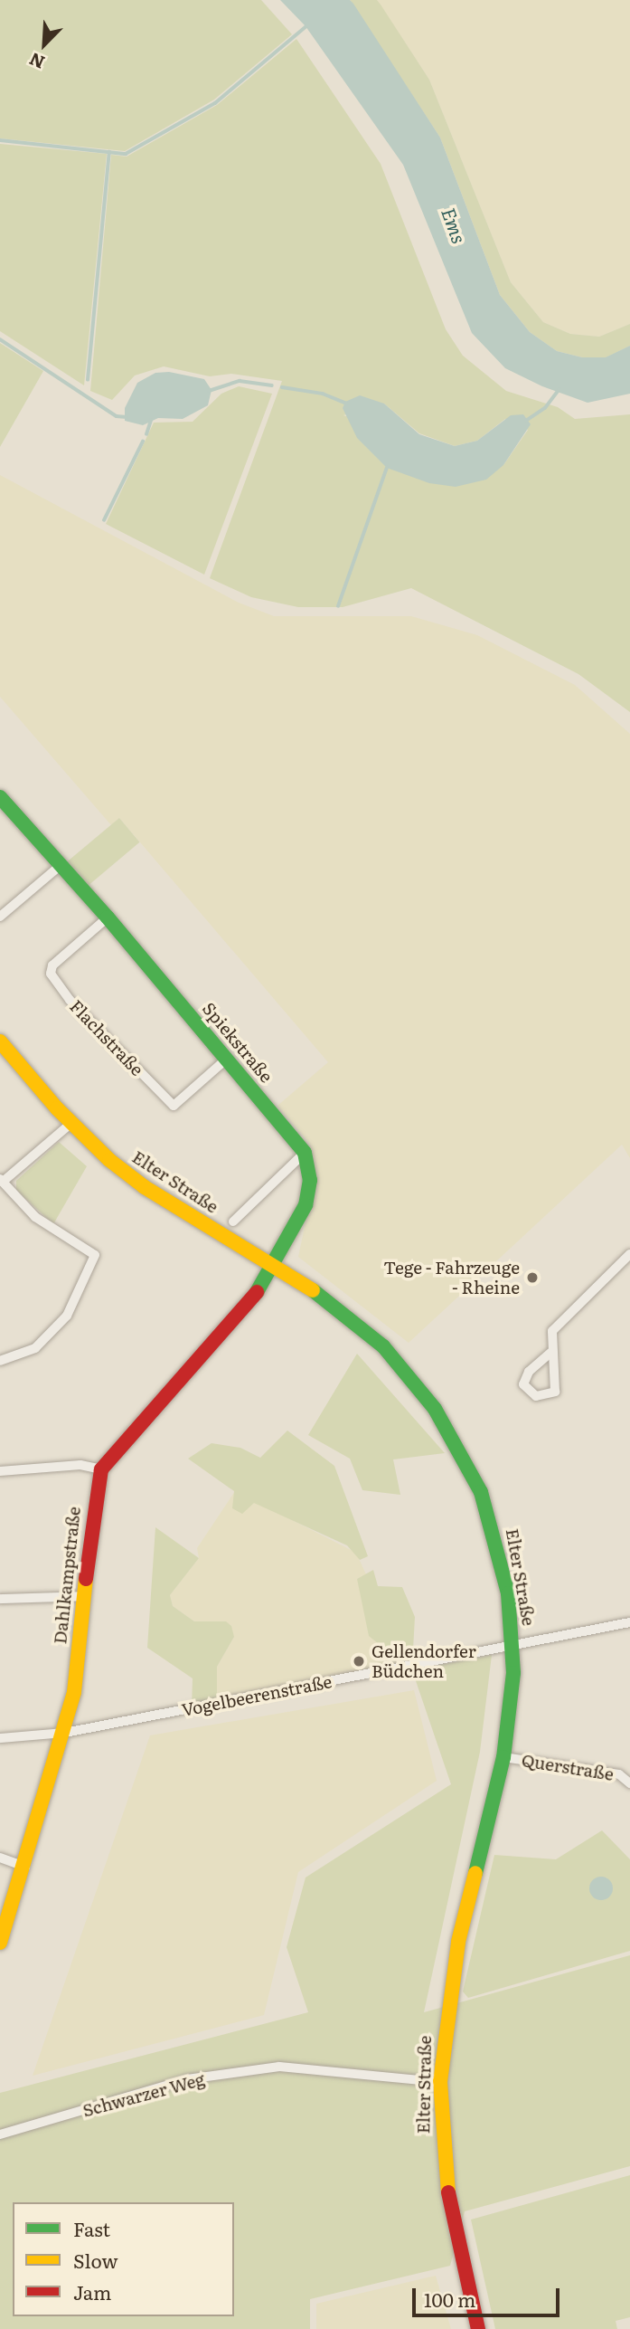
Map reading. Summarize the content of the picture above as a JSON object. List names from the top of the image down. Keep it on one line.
{"streets":{"main road":["Spiekstraße","Elter Straße","Dahlkampstraße"],"street":["Flachstraße","Vogelbeerenstraße","Querstraße","Schwarzer Weg"]},"crossings":[["Flachstraße","Spiekstraße"],["Elter Straße","Vogelbeerenstraße"],["Elter Straße","Querstraße"],["Elter Straße","Schwarzer Weg"],["Dahlkampstraße","Vogelbeerenstraße"]],"water":["Ems"],"places":["Tege - Fahrzeuge - Rheine","Gellendorfer Büdchen"],"legend":["Fast","Slow","Jam"],"scale_bar":"100 m","north":"bottom left"}
